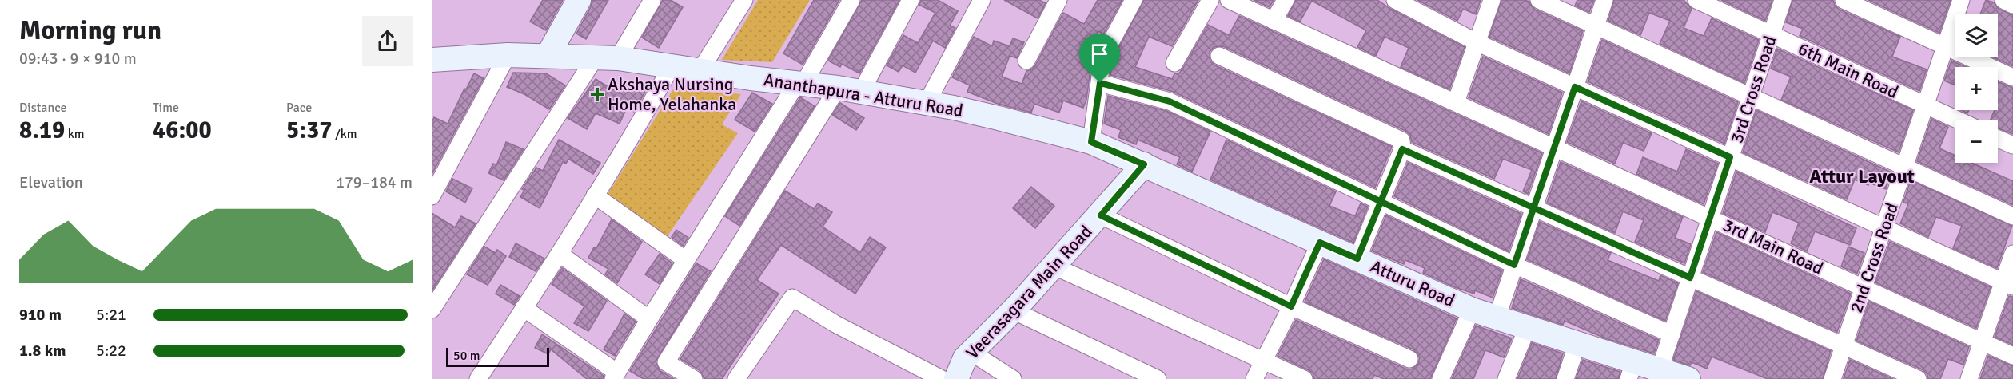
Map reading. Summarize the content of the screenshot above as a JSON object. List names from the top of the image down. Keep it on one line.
{"streets":{"street":["6th Main Road","3rd Cross Road","Ananthapura - Atturu Road","3rd Main Road","2nd Cross Road","Atturu Road","Veerasagara Main Road"]},"crossings":[["6th Main Road","3rd Cross Road"],["6th Main Road","2nd Cross Road"],["3rd Cross Road","3rd Main Road"],["3rd Cross Road","Atturu Road"],["Ananthapura - Atturu Road","Atturu Road"],["Ananthapura - Atturu Road","Veerasagara Main Road"],["3rd Main Road","2nd Cross Road"],["Atturu Road","Veerasagara Main Road"]],"districts":["Attur Layout"],"places":{"health":["Akshaya Nursing Home, Yelahanka"]},"scale_bar":"50 m","page":{"heading":["Morning run","09:43 · 9 × 910 m"],"map_buttons":["+","−"],"stats":[["Distance","8.19 km"],["Time","46:00"],["Pace","5:37 /km"]],"chart":["Elevation","179–184 m"],"list":[{"name":"910 m","note":"5:21"},{"name":"1.8 km","note":"5:22"}],"scale":"50 m"}}
